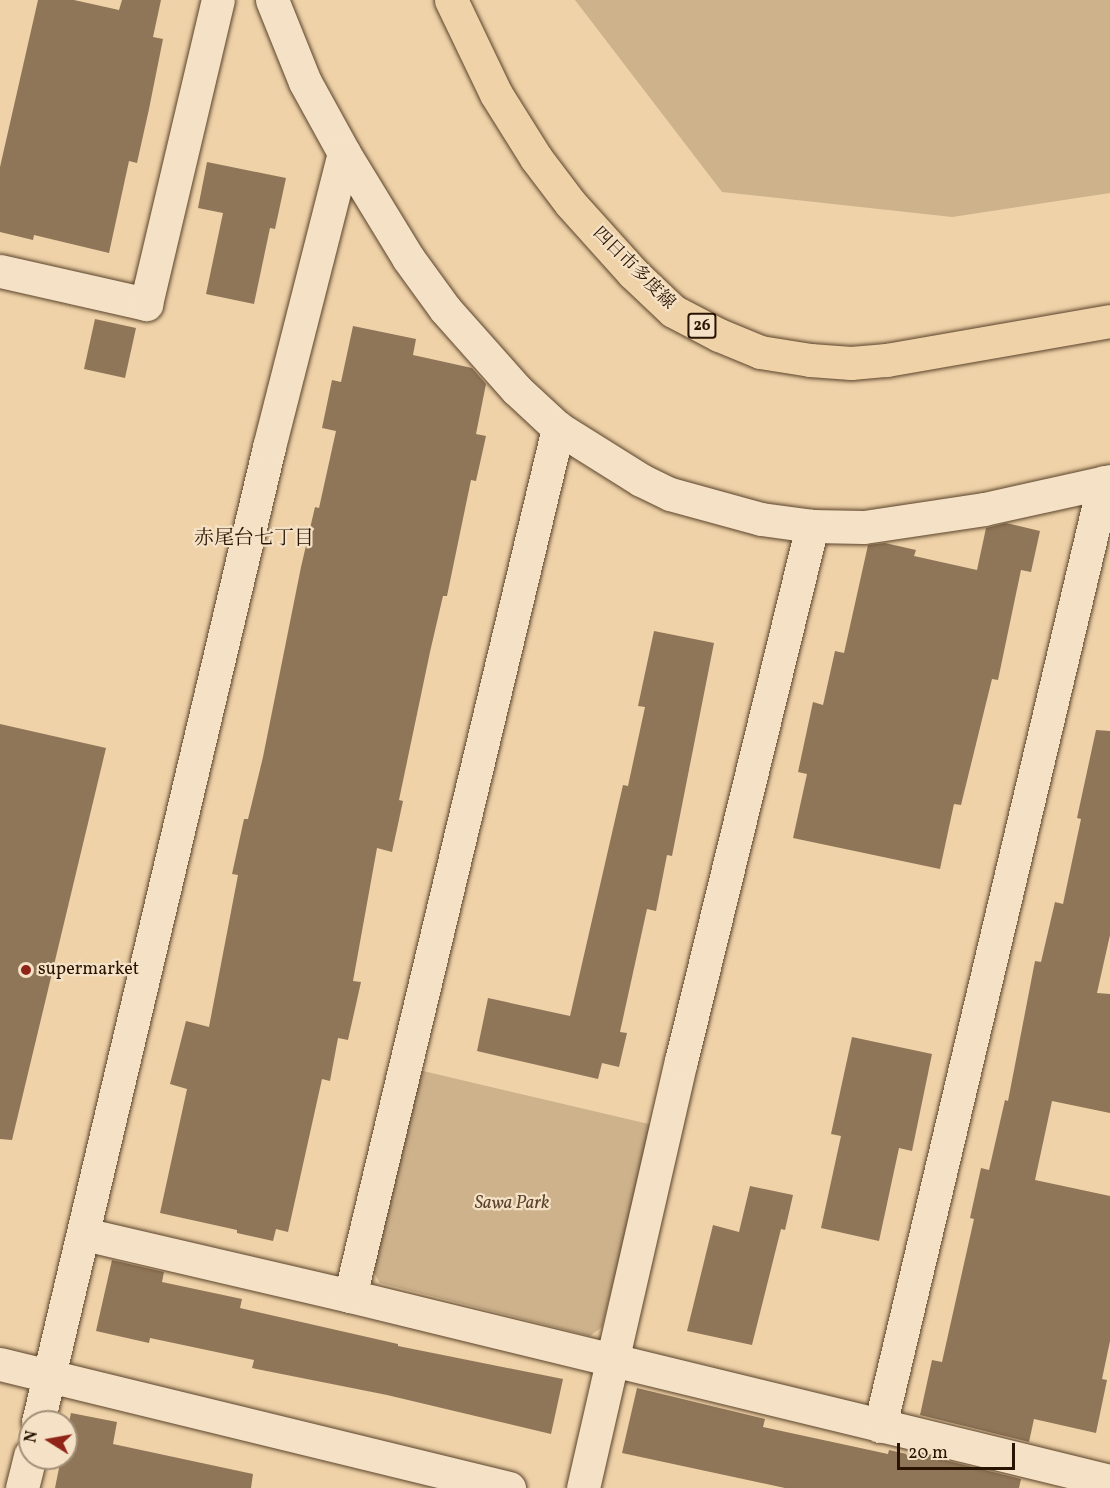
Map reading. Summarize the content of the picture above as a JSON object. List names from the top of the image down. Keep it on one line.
{"streets":{"main road":["四日市多度線","26"]},"districts":["赤尾台七丁目"],"parks":["Sawa Park"],"places":["supermarket"],"scale_bar":"20 m","north":"left"}
